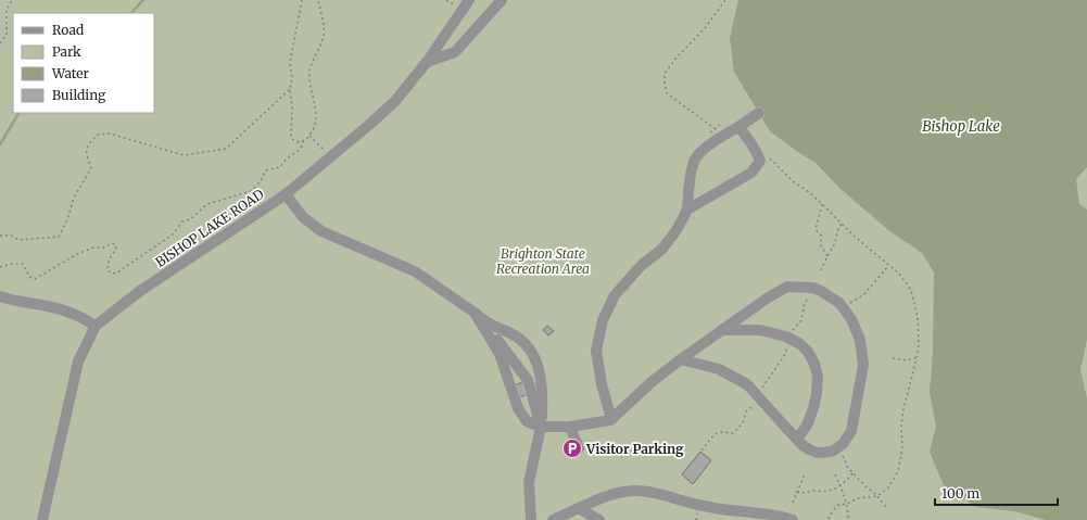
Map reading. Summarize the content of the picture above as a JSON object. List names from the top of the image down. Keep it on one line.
{"streets":{"street":["BISHOP LAKE ROAD"]},"water":["Bishop Lake"],"parks":["Brighton State Recreation Area"],"places":{"parking":["Visitor Parking"]},"legend":["Road","Park","Water","Building"],"scale_bar":"100 m"}
